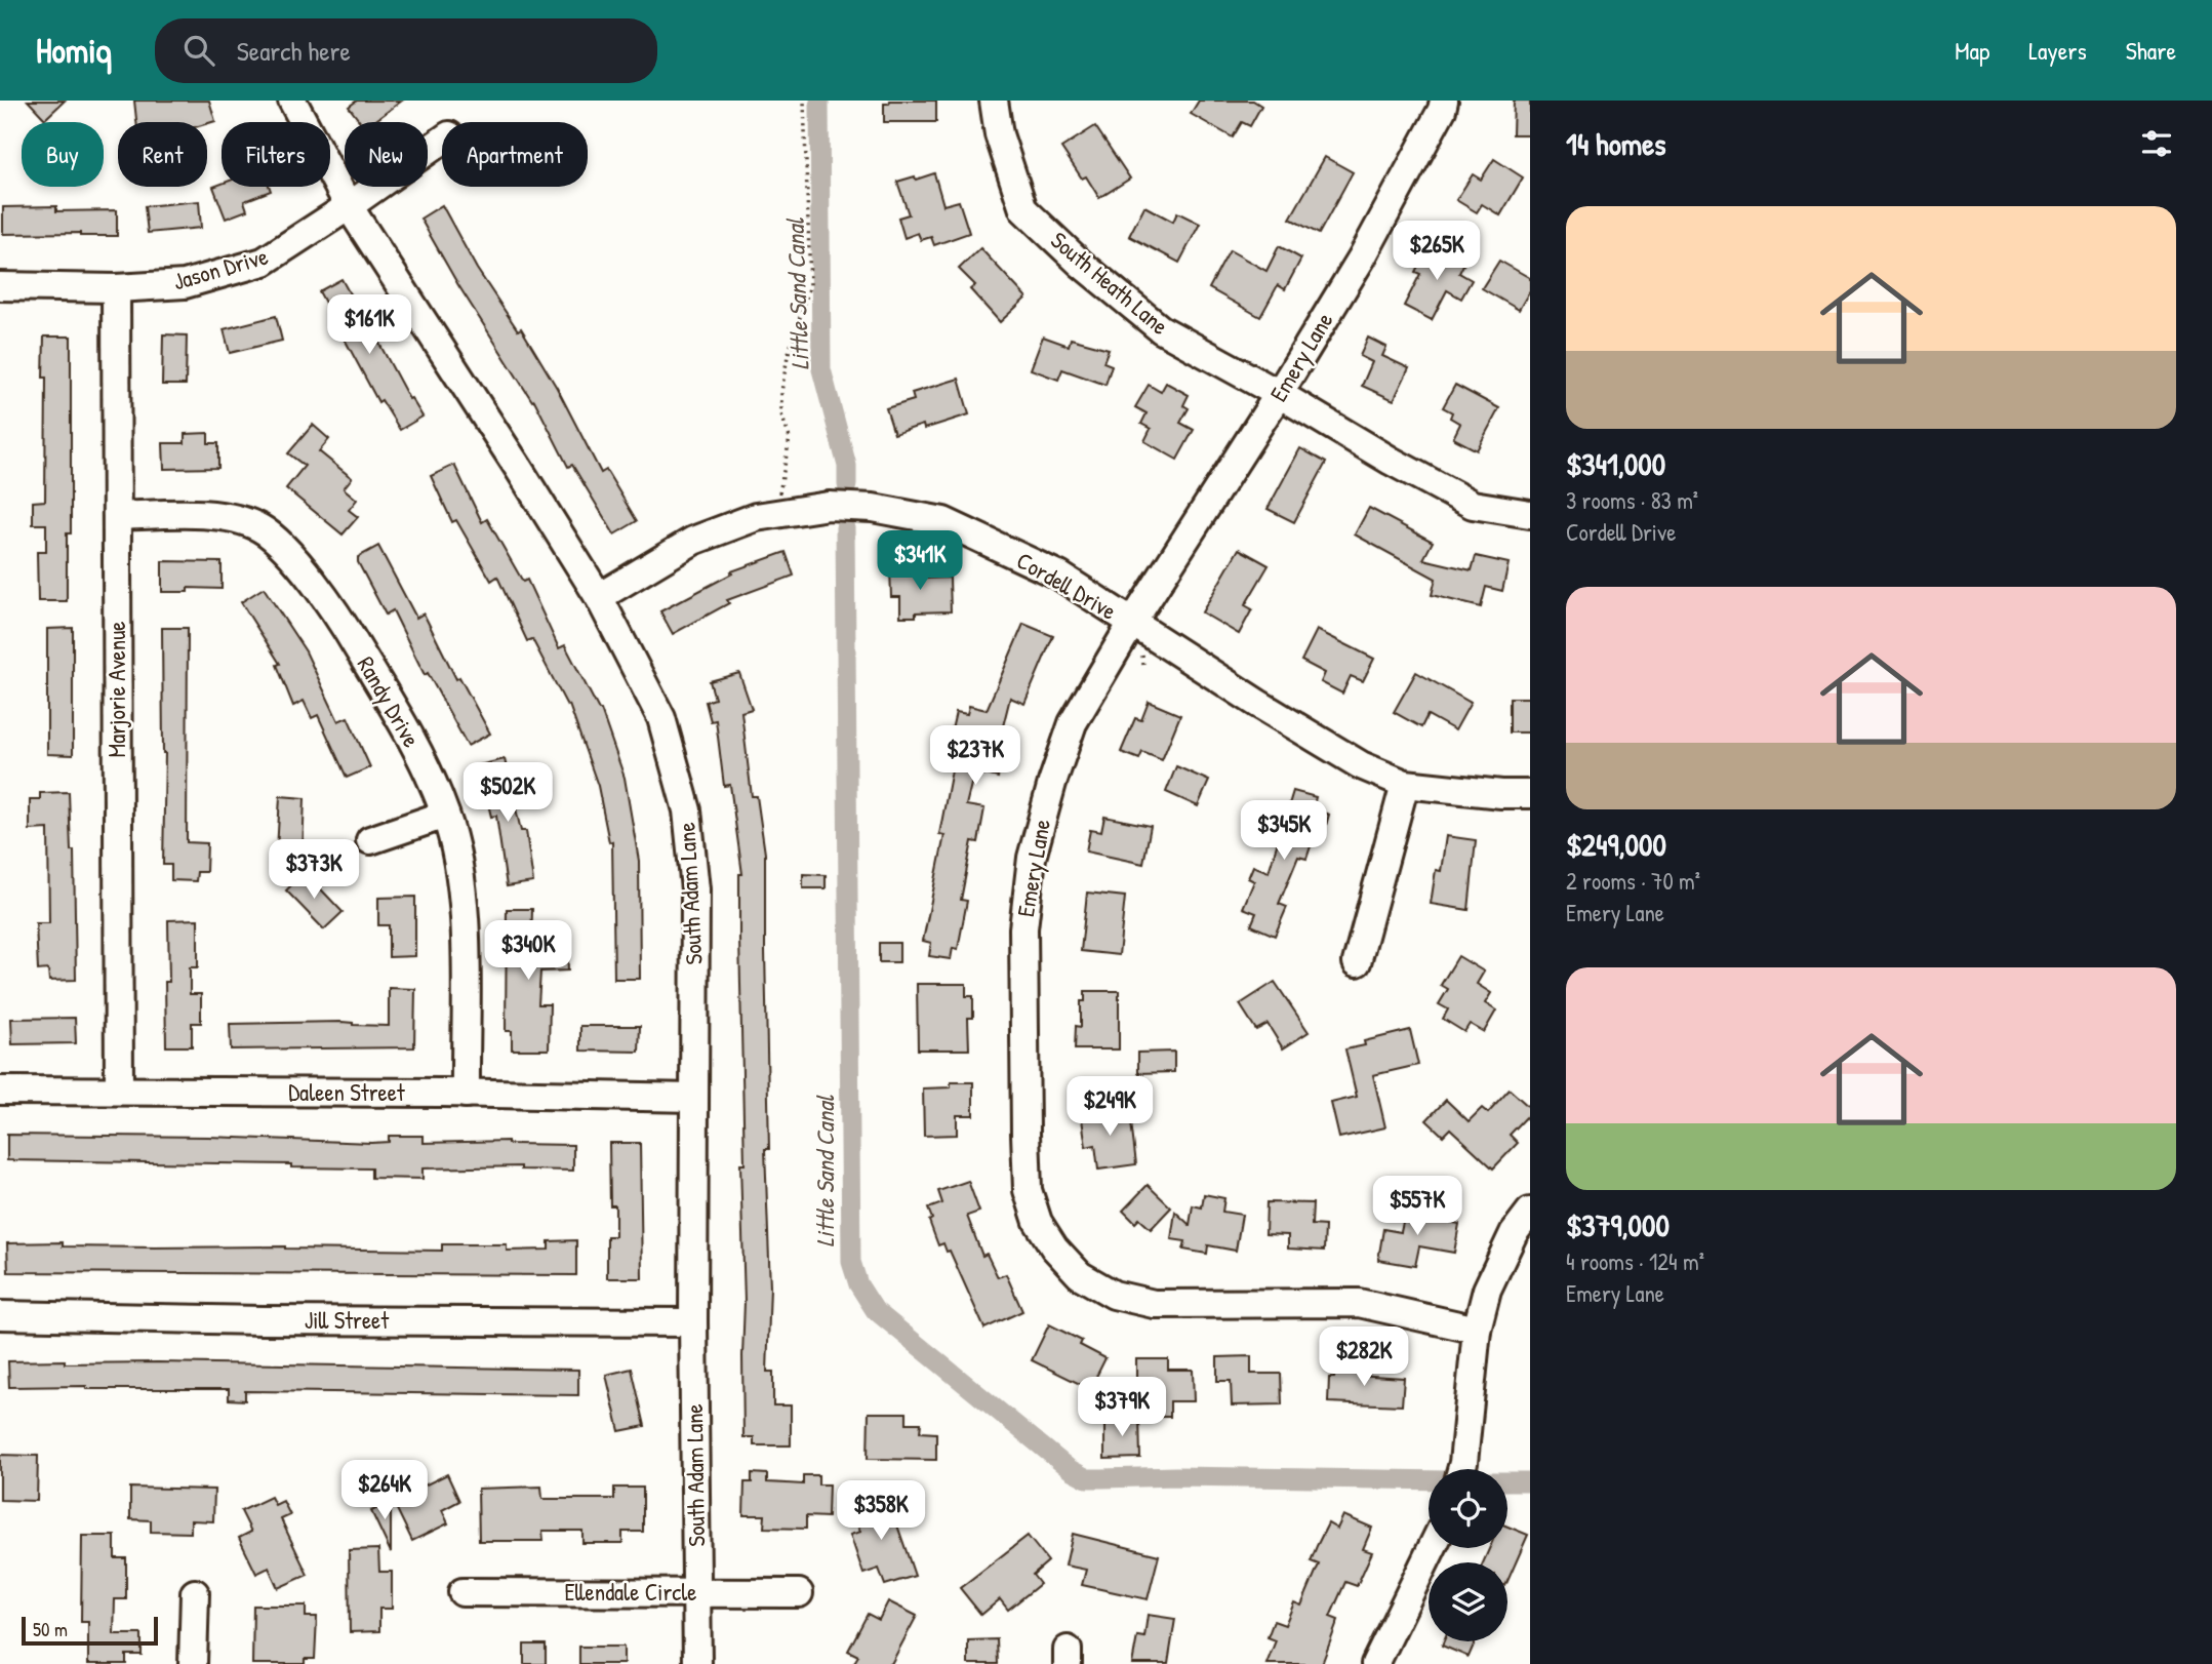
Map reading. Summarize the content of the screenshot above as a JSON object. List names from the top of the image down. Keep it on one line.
{"streets":{"street":["Jason Drive","South Heath Lane","Emery Lane","Cordell Drive","Marjorie Avenue","Randy Drive","South Adam Lane","Daleen Street","Jill Street","Ellendale Circle"]},"crossings":[["Jason Drive","Marjorie Avenue"],["Jason Drive","South Adam Lane"],["South Heath Lane","Emery Lane"],["Emery Lane","Cordell Drive"],["Cordell Drive","South Adam Lane"],["Marjorie Avenue","Randy Drive"],["Marjorie Avenue","Daleen Street"],["Randy Drive","Daleen Street"],["South Adam Lane","Daleen Street"],["South Adam Lane","Jill Street"],["South Adam Lane","Ellendale Circle"]],"water":["Little Sand Canal"],"scale_bar":"50 m","page":{"header":"Homiq","search":"Search here","nav":["Map","Layers","Share"],"heading":"14 homes","chip":["Buy","Rent","Filters","New","Apartment"],"list":[{"name":"$341,000","note":"3 rooms · 83 m² · Cordell Drive"},{"name":"$249,000","note":"2 rooms · 70 m² · Emery Lane"},{"name":"$379,000","note":"4 rooms · 124 m² · Emery Lane"}],"price":["$265K","$161K","$341K","$237K","$502K","$345K","$373K","$340K","$249K","$557K","$282K","$379K","$264K","$358K"],"scale":"50 m"}}
